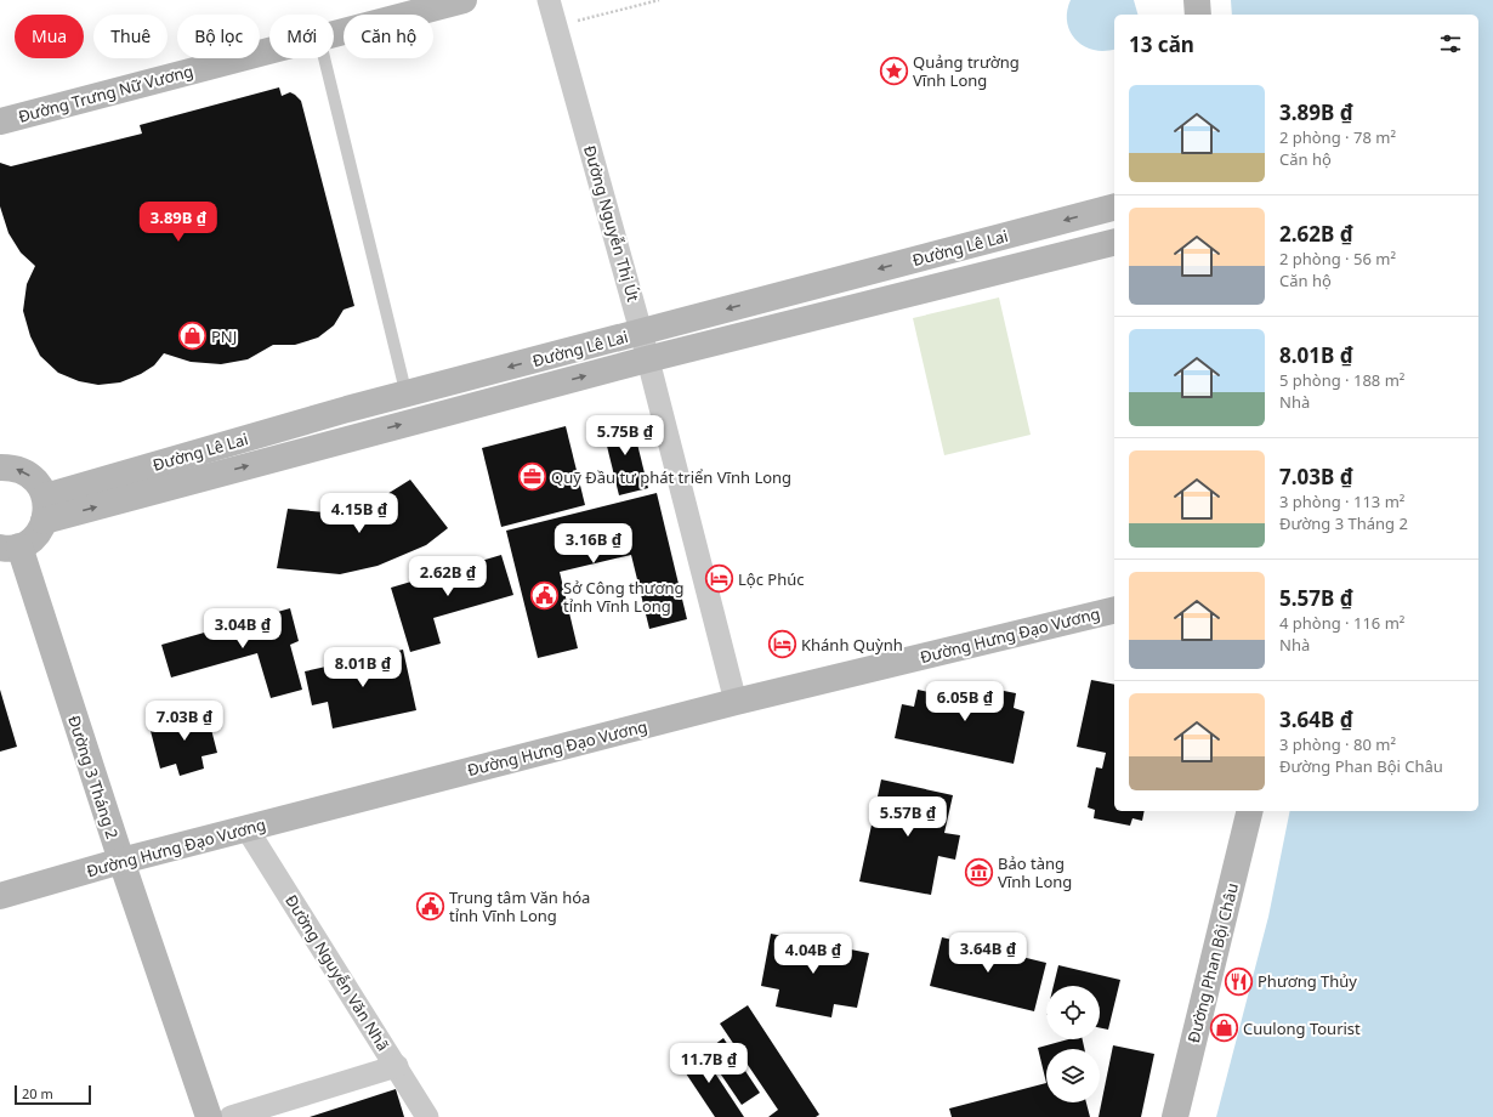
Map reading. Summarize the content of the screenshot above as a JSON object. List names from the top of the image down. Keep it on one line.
{"streets":{"street":["Đường Trưng Nữ Vương","Đường Nguyễn Thị Út","Đường Lê Lai","Đường Hưng Đạo Vương","Đường 3 Tháng 2","Đường Phan Bội Châu","Đường Nguyễn Văn Nhã"]},"crossings":[["Đường Nguyễn Thị Út","Đường Lê Lai"],["Đường Nguyễn Thị Út","Đường Hưng Đạo Vương"],["Đường Hưng Đạo Vương","Đường 3 Tháng 2"],["Đường Hưng Đạo Vương","Đường Nguyễn Văn Nhã"]],"places":{"place":["Quảng trường Vĩnh Long"],"shop":["PNJ","Cuulong Tourist"],"office":["Quỹ Đầu tư phát triển Vĩnh Long"],"hotel":["Lộc Phúc","Khánh Quỳnh"],"public building":["Sở Công thương tỉnh Vĩnh Long","Trung tâm Văn hóa tỉnh Vĩnh Long"],"museum":["Bảo tàng Vĩnh Long"],"restaurant":["Phương Thủy"]},"scale_bar":"20 m","page":{"chip":["Mua","Thuê","Bộ lọc","Mới","Căn hộ"],"heading":"13 căn","list":[{"name":"3.89B ₫","note":"2 phòng · 78 m² · Căn hộ"},{"name":"2.62B ₫","note":"2 phòng · 56 m² · Căn hộ"},{"name":"8.01B ₫","note":"5 phòng · 188 m² · Nhà"},{"name":"7.03B ₫","note":"3 phòng · 113 m² · Đường 3 Tháng 2"},{"name":"5.57B ₫","note":"4 phòng · 116 m² · Nhà"},{"name":"3.64B ₫","note":"3 phòng · 80 m² · Đường Phan Bội Châu"}],"price":["3.89B ₫","5.75B ₫","4.15B ₫","3.16B ₫","2.62B ₫","3.04B ₫","8.01B ₫","6.05B ₫","7.03B ₫","5.57B ₫","3.64B ₫","4.04B ₫","11.7B ₫"],"scale":"20 m"}}
